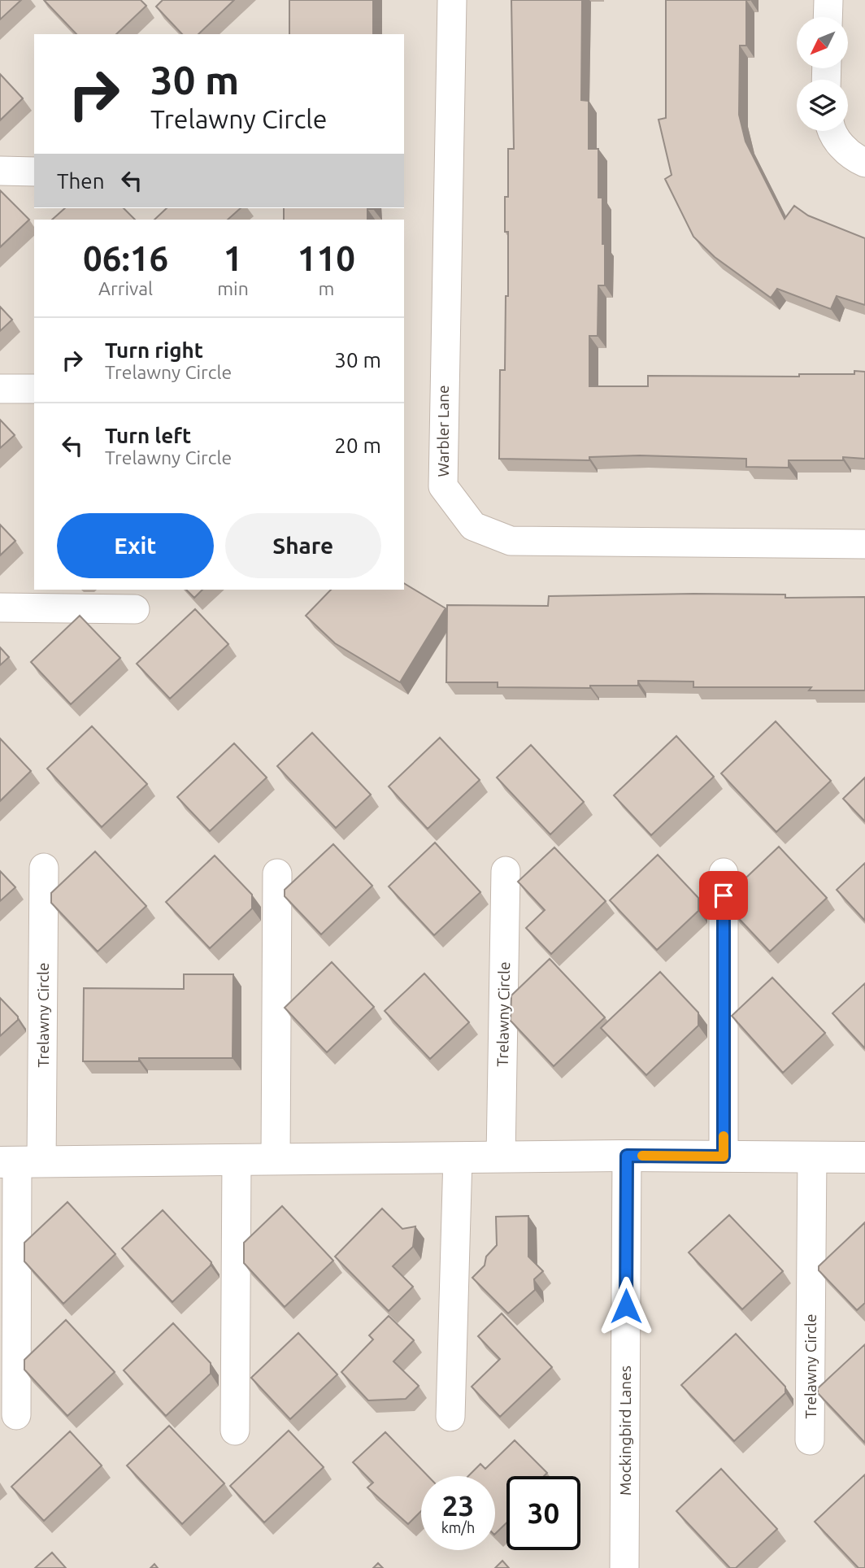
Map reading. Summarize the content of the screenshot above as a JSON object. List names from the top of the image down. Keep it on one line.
{"streets":{"street":["Warbler Lane","Trelawny Circle","Mockingbird Lanes"]},"north":"bottom left","page":{"turn":["30 m","Trelawny Circle"],"then":"Then","eta":["06:16","Arrival","1","min","110","m"],"list":[{"name":"Turn right","note":"Trelawny Circle","value":"30 m"},{"name":"Turn left","note":"Trelawny Circle","value":"20 m"}],"buttons":["Exit","Share"],"speed":"23 km/h","limit":"30"}}
